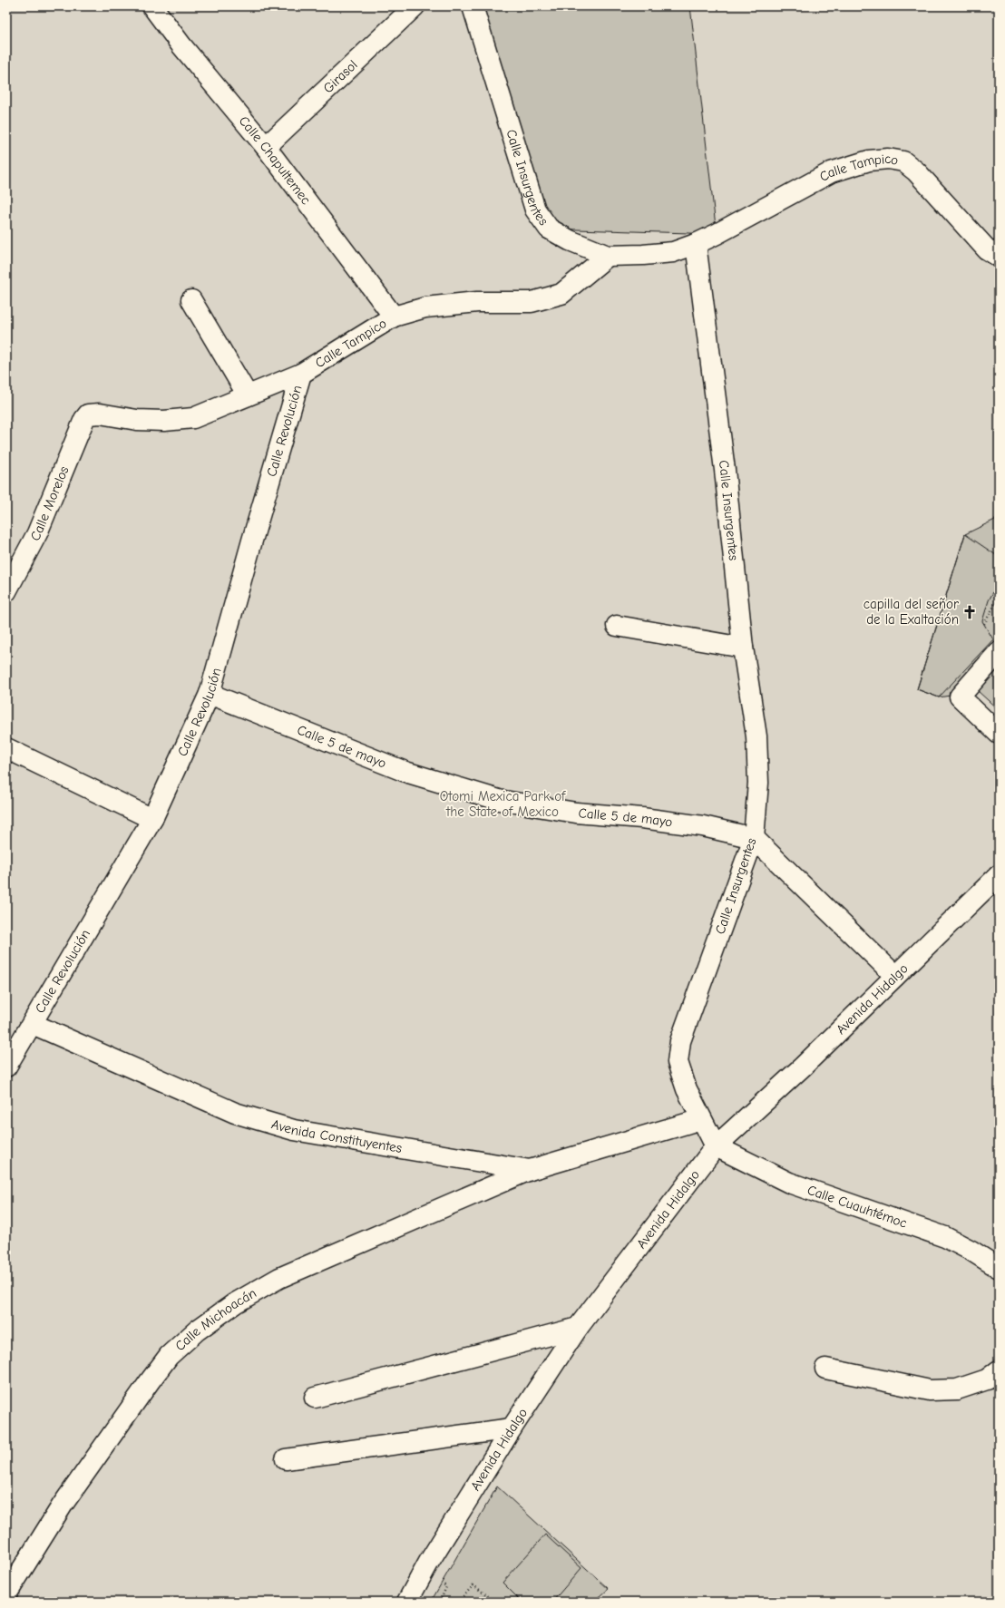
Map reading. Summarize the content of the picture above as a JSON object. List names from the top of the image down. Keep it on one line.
{"streets":{"street":["Girasol","Calle Chapultemec","Calle Tampico","Calle Insurgentes","Calle Revolución","Calle Morelos","Calle 5 de mayo","Avenida Hidalgo","Avenida Constituyentes","Calle Cuauhtémoc","Calle Michoacán"]},"crossings":[["Girasol","Calle Chapultemec"],["Calle Chapultemec","Calle Tampico"],["Calle Tampico","Calle Insurgentes"],["Calle Tampico","Calle Revolución"],["Calle Tampico","Calle Morelos"],["Calle Insurgentes","Calle 5 de mayo"],["Calle Insurgentes","Avenida Hidalgo"],["Calle Insurgentes","Avenida Constituyentes"],["Calle Insurgentes","Calle Cuauhtémoc"],["Calle Revolución","Calle 5 de mayo"],["Calle Revolución","Avenida Constituyentes"],["Avenida Hidalgo","Calle Cuauhtémoc"],["Avenida Constituyentes","Calle Michoacán"]],"parks":["Otomi Mexica Park of the State of Mexico"],"places":{"church":["capilla del señor de la Exaltación"]}}
